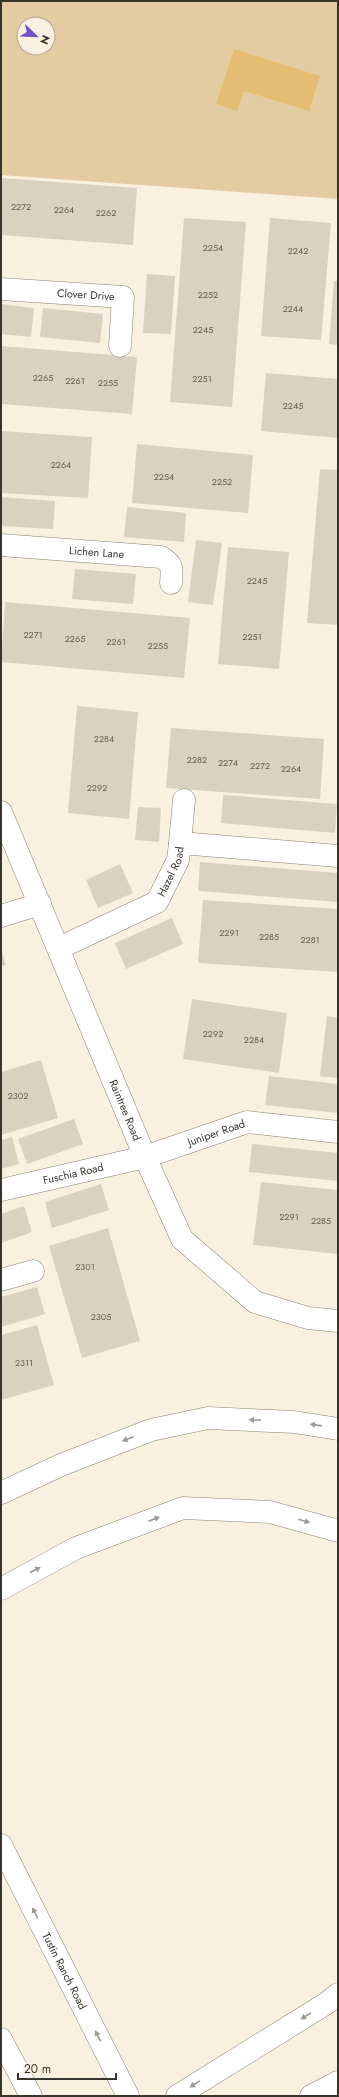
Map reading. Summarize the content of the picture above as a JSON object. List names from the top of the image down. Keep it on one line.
{"streets":{"main road":["Clover Drive","Lichen Lane","Hazel Road","Raintree Road","Juniper Road","Fuschia Road","Tustin Ranch Road"]},"crossings":[["Hazel Road","Raintree Road"],["Raintree Road","Juniper Road"],["Raintree Road","Fuschia Road"],["Juniper Road","Fuschia Road"]],"one_way":["Tustin Ranch Road"],"house_numbers":["2272","2264","2262","2254","2242","2252","2244","2245","2265","2251","2261","2255","2245","2264","2254","2252","2245","2271","2251","2265","2261","2255","2284","2282","2274","2272","2264","2292","2291","2285","2281","2292","2284","2302","2291","2285","2301","2305","2311"],"scale_bar":"20 m","north":"bottom right"}
